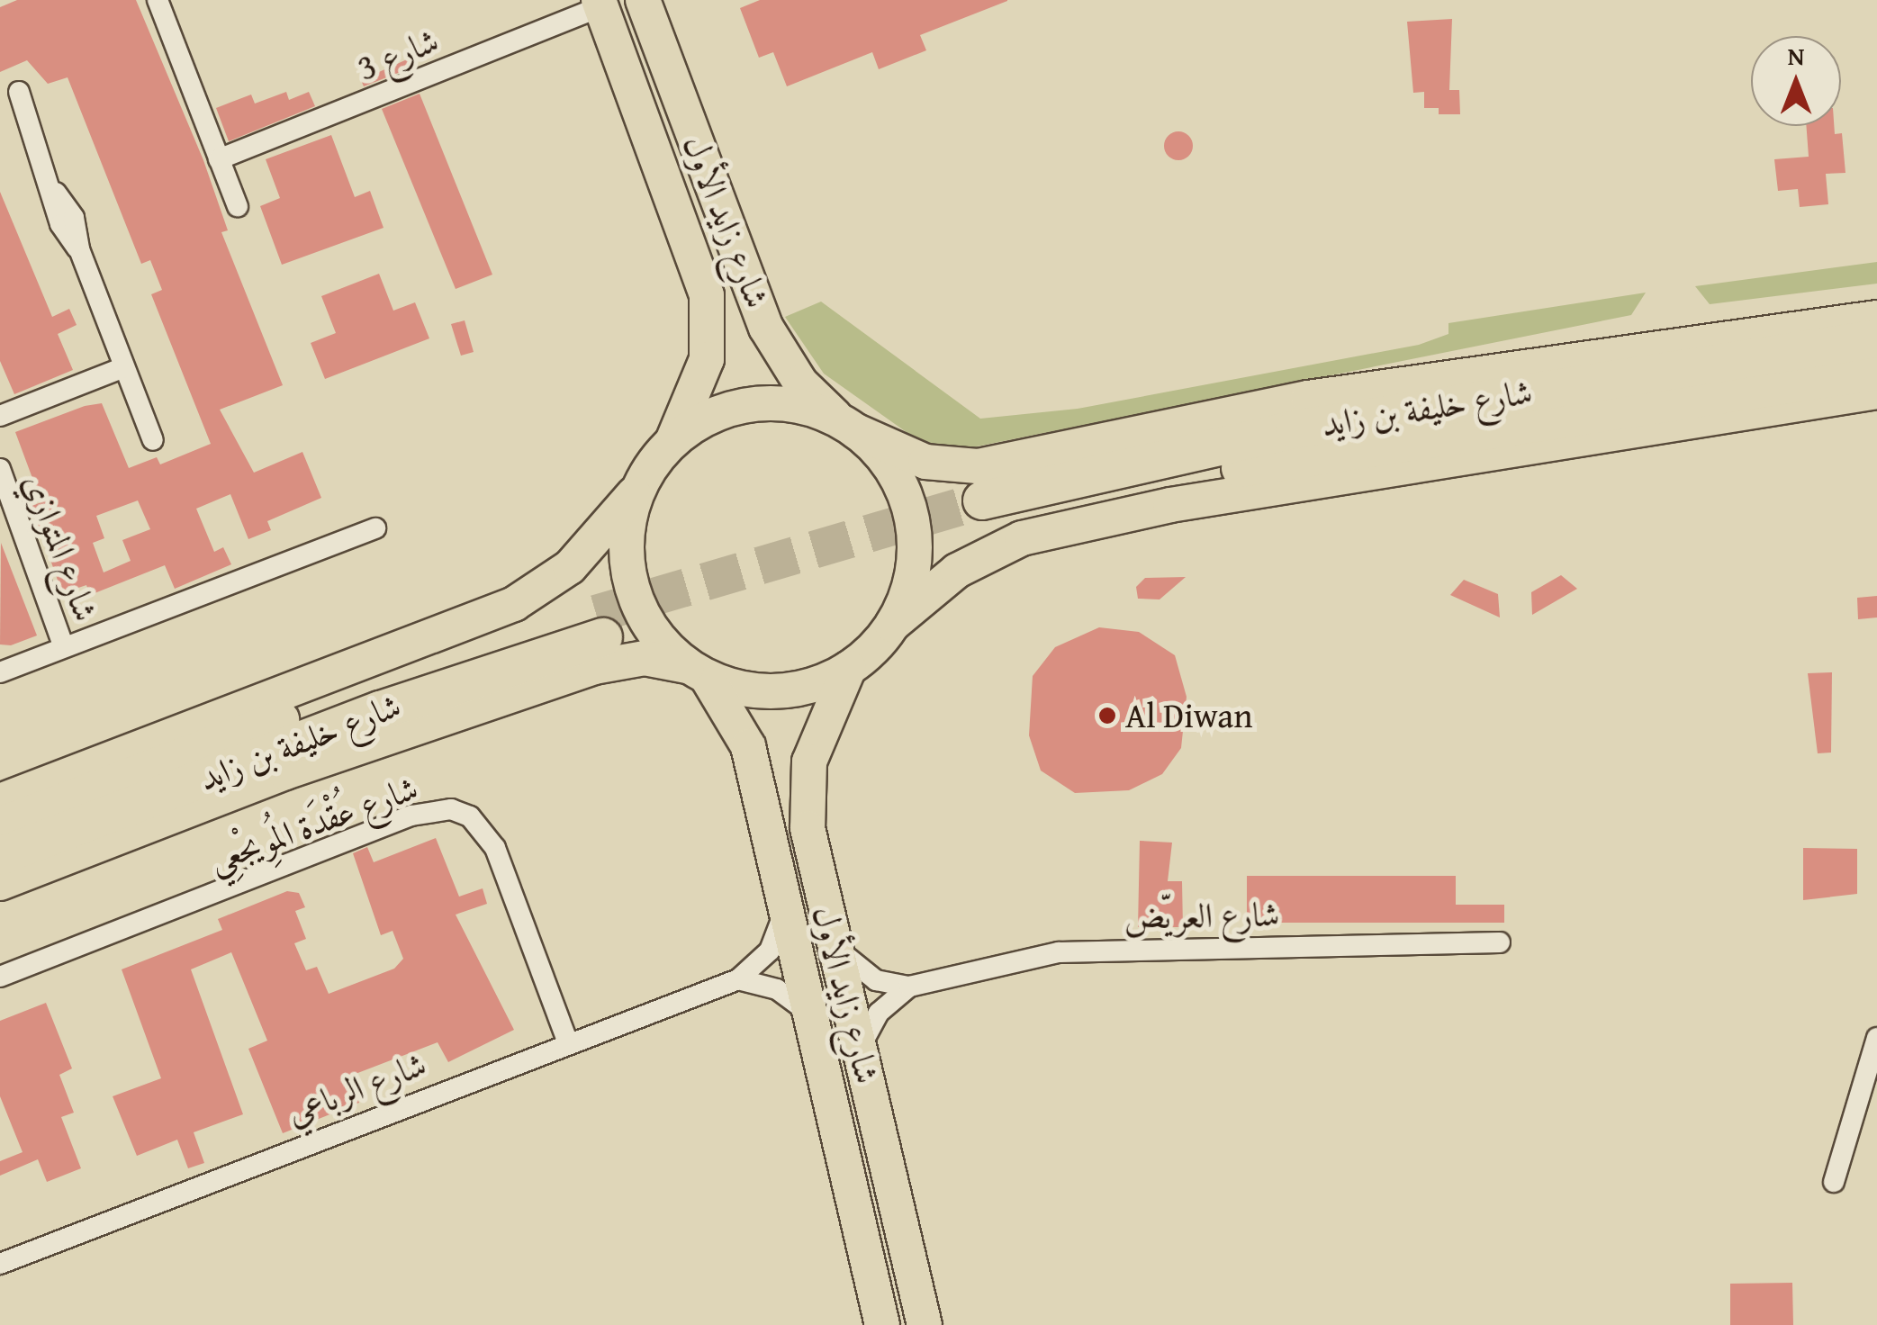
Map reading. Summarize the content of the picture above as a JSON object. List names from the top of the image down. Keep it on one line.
{"streets":{"highway":["شارع خليفة بن زايد"],"main road":["شارع زايد الأول"],"street":["شارع 3","شارع المتوازي","شارع عُقْدَة المُوِيجْعِي","شارع العريّض","شارع الرباعي"]},"crossings":[["شارع 3","شارع زايد الأول"],["شارع زايد الأول","شارع العريّض"],["شارع زايد الأول","شارع الرباعي"],["شارع عُقْدَة المُوِيجْعِي","شارع الرباعي"]],"places":["Al Diwan"],"north":"top"}
